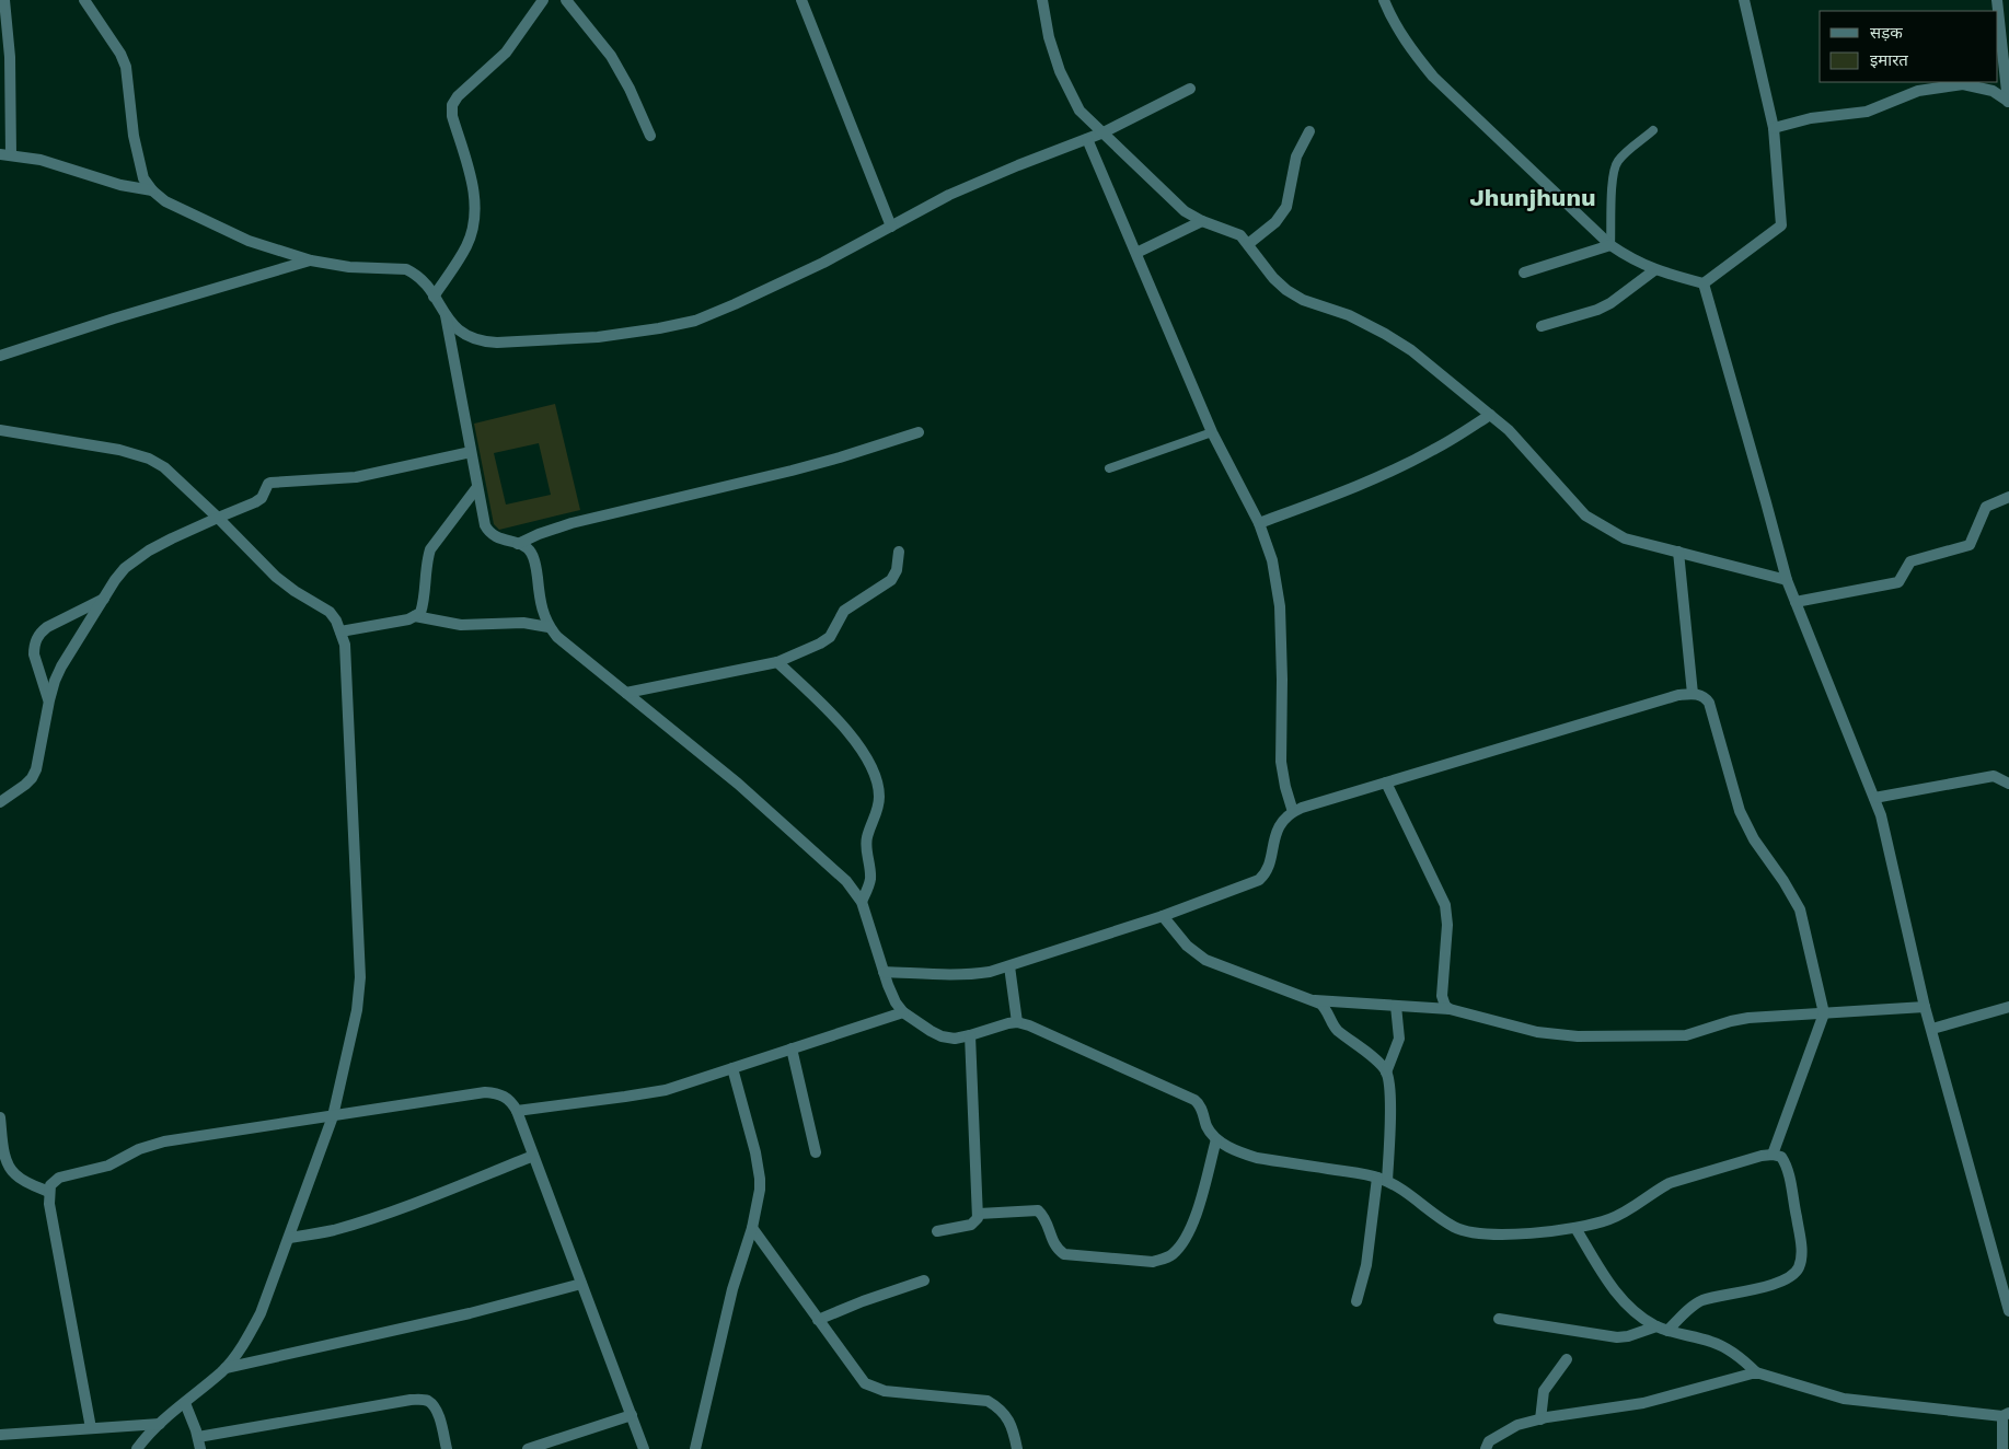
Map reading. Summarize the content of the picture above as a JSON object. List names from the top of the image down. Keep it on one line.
{"districts":["Jhunjhunu"],"legend":["सड़क","इमारत"]}
